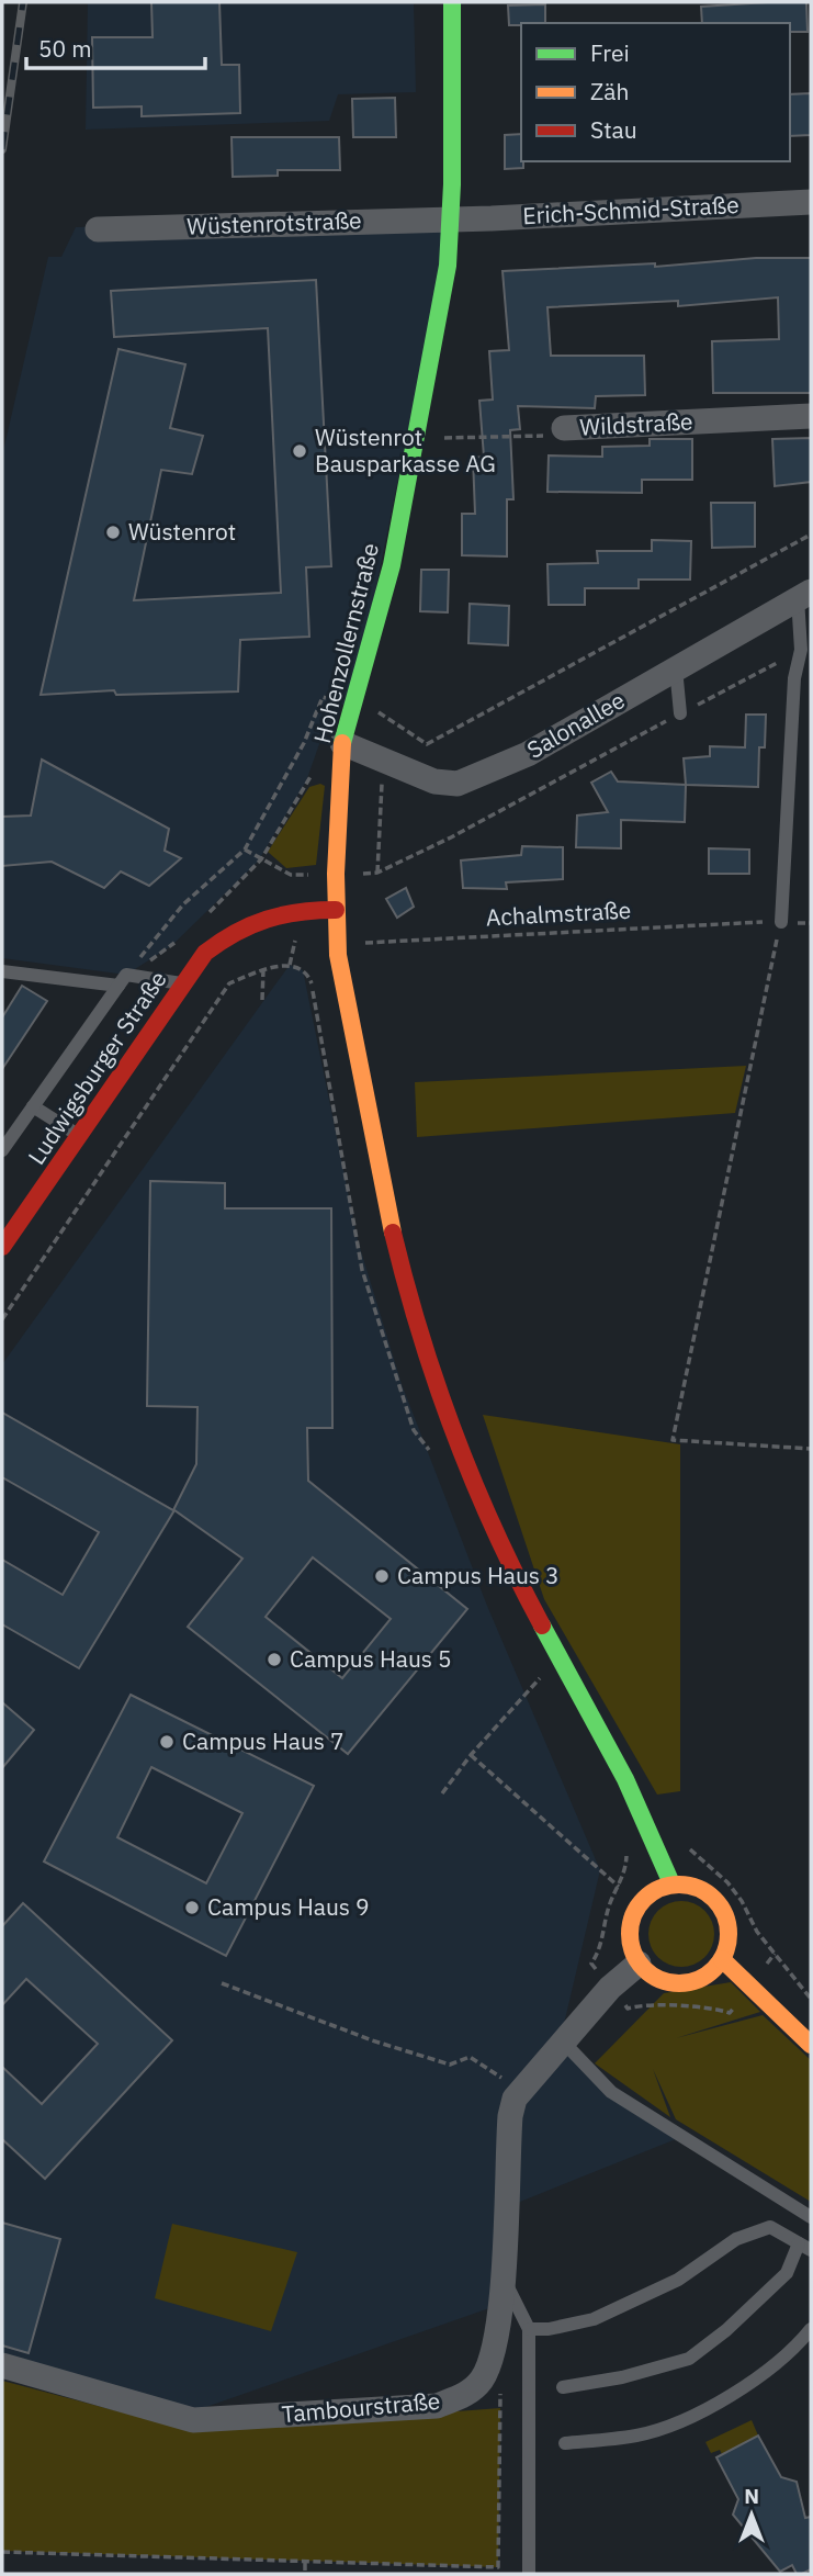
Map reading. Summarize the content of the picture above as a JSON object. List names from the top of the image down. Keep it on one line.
{"streets":{"main road":["Hohenzollernstraße","Ludwigsburger Straße"],"street":["Erich-Schmid-Straße","Wüstenrotstraße","Wildstraße","Salonallee","Tambourstraße"],"path":["Achalmstraße"]},"crossings":[["Erich-Schmid-Straße","Wüstenrotstraße"],["Erich-Schmid-Straße","Hohenzollernstraße"],["Wüstenrotstraße","Hohenzollernstraße"],["Wildstraße","Hohenzollernstraße"],["Hohenzollernstraße","Salonallee"],["Hohenzollernstraße","Achalmstraße"],["Hohenzollernstraße","Ludwigsburger Straße"],["Hohenzollernstraße","Tambourstraße"],["Salonallee","Achalmstraße"]],"places":["Wüstenrot Bausparkasse AG","Wüstenrot","Campus Haus 3","Campus Haus 5","Campus Haus 7","Campus Haus 9"],"legend":["Frei","Zäh","Stau"],"scale_bar":"50 m","north":"top"}
